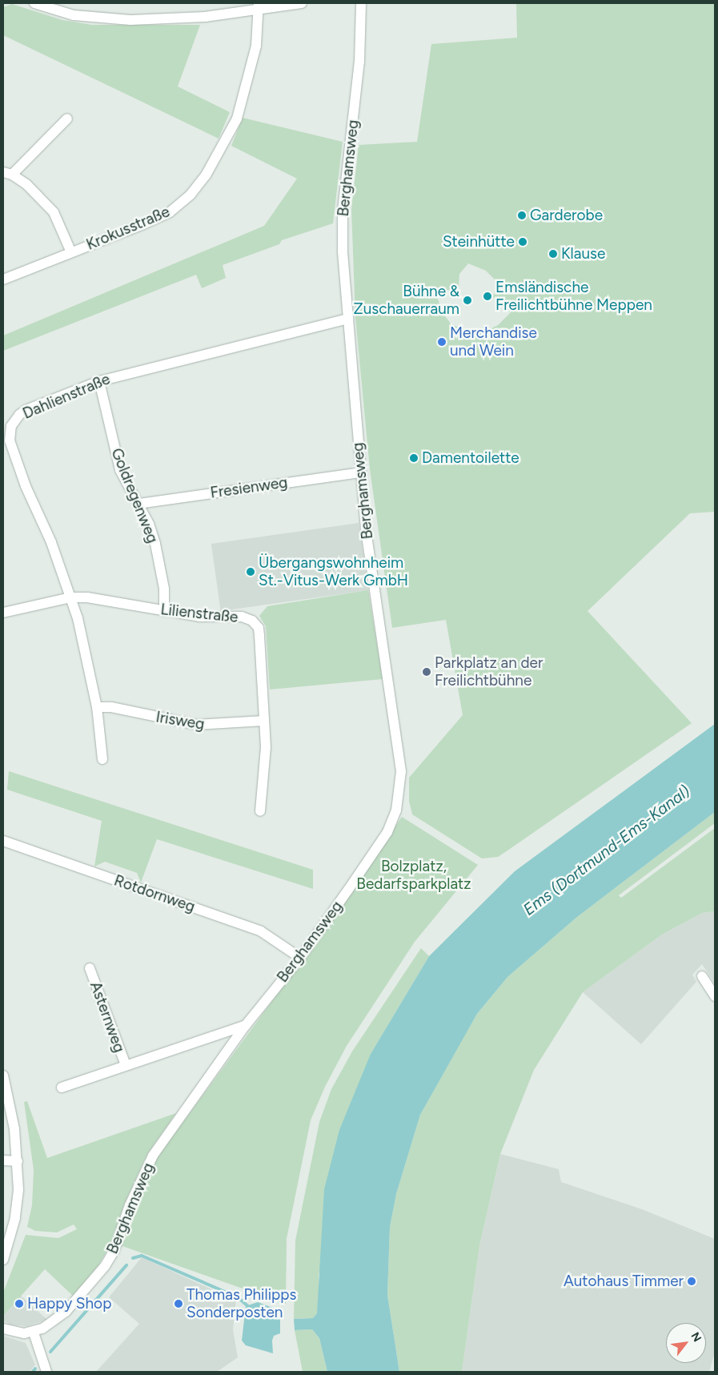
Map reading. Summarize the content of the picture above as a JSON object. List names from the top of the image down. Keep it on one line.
{"streets":{"street":["Berghamsweg","Krokusstraße","Dahlienstraße","Fresienweg","Goldregenweg","Lilienstraße","Irisweg","Rotdornweg","Asternweg"]},"crossings":[["Berghamsweg","Dahlienstraße"],["Berghamsweg","Fresienweg"],["Berghamsweg","Rotdornweg"],["Dahlienstraße","Goldregenweg"],["Dahlienstraße","Lilienstraße"],["Dahlienstraße","Irisweg"],["Fresienweg","Goldregenweg"],["Goldregenweg","Lilienstraße"],["Lilienstraße","Irisweg"]],"water":["Ems (Dortmund-Ems-Kanal)"],"parks":["Bolzplatz, Bedarfsparkplatz"],"places":["Garderobe","Steinhütte","Klause","Emsländische Freilichtbühne Meppen","Bühne & Zuschauerraum","Merchandise und Wein","Damentoilette","Übergangswohnheim St.-Vitus-Werk GmbH","Parkplatz an der Freilichtbühne","Autohaus Timmer","Happy Shop","Thomas Philipps Sonderposten"],"north":"top right"}
